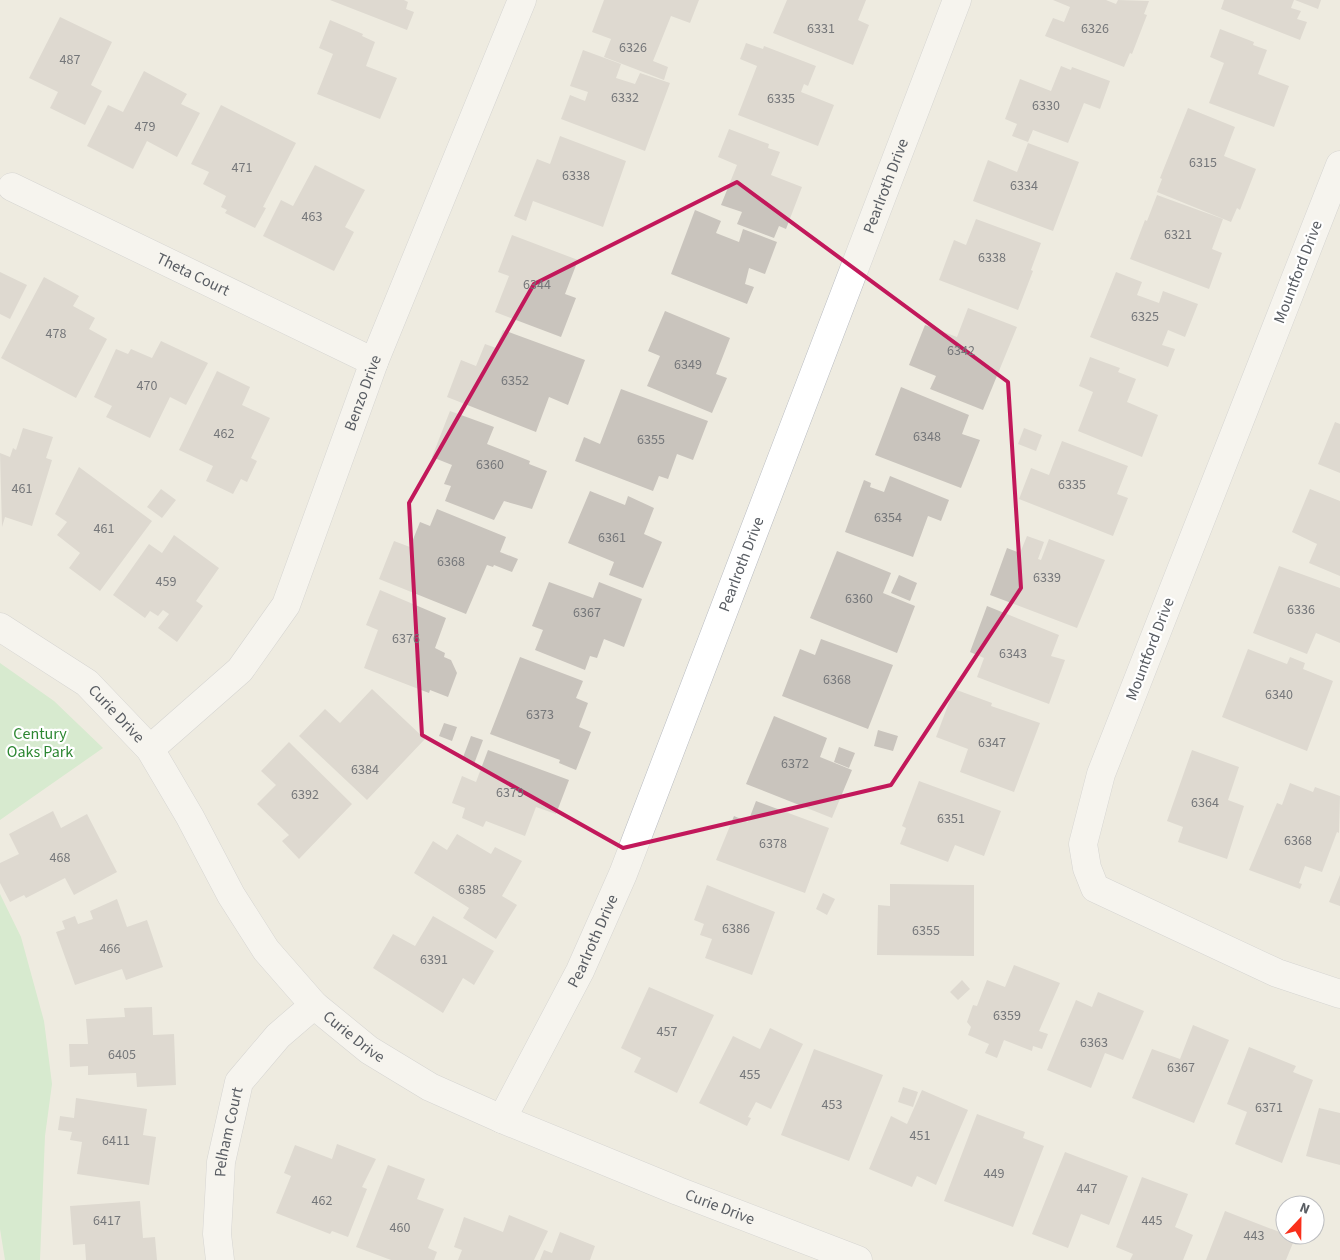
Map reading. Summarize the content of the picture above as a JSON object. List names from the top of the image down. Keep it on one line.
{"streets":{"street":["Pearlroth Drive","Mountford Drive","Theta Court","Benzo Drive","Curie Drive","Pelham Court"]},"crossings":[["Pearlroth Drive","Curie Drive"],["Theta Court","Benzo Drive"],["Benzo Drive","Curie Drive"],["Curie Drive","Pelham Court"]],"parks":["Century Oaks Park"],"house_numbers":["6331","6326","6326","487","6332","6335","6330","479","6315","471","6338","6334","463","6321","6338","6344","6325","478","6342","6349","6352","470","462","6348","6355","6360","6335","461","6354","461","6361","6368","6339","459","6360","6336","6367","6376","6343","6368","6340","6373","6347","6372","6384","6379","6392","6364","6351","6368","6378","468","6385","6386","6355","466","6391","6359","457","6363","6405","6367","455","453","6371","451","6411","449","447","462","6417","445","460","443"],"north":"top"}
